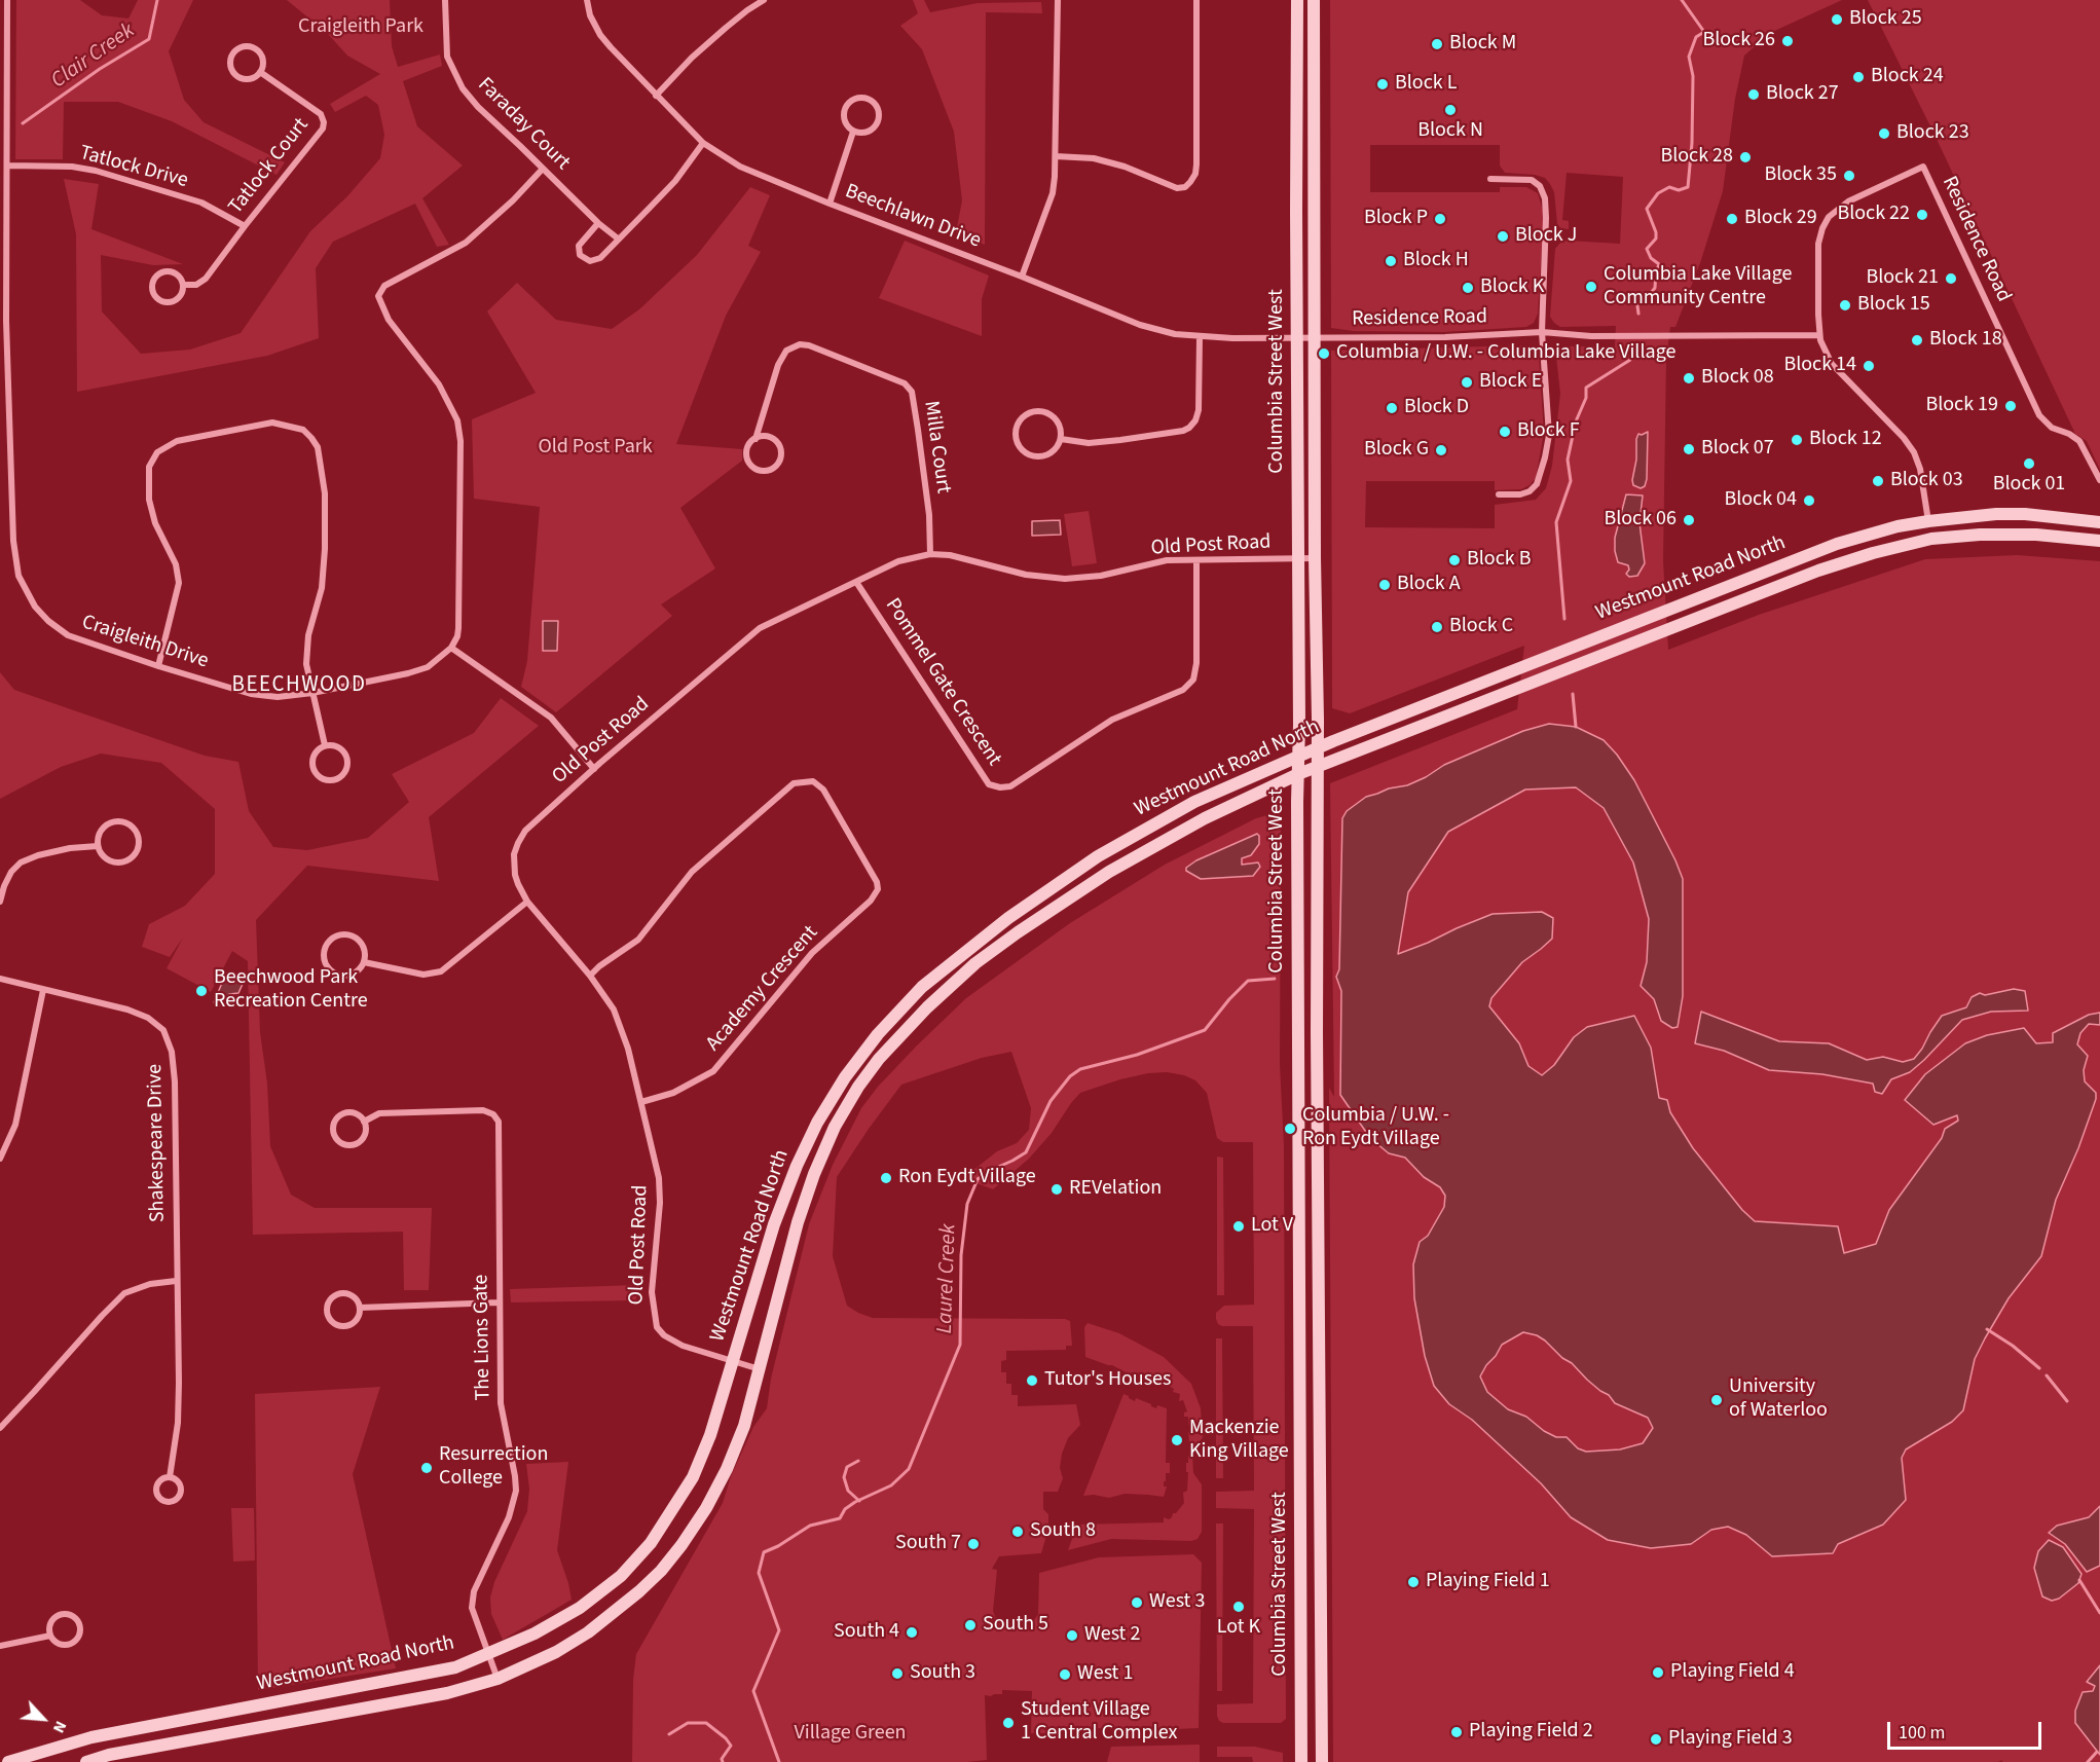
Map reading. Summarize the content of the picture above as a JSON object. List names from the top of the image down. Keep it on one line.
{"streets":{"main road":["Columbia Street West","Westmount Road North"],"street":["Faraday Court","Tatlock Court","Tatlock Drive","Beechlawn Drive","Residence Road","Milla Court","Old Post Road","Craigleith Drive","Pommel Gate Crescent","Academy Crescent","Shakespeare Drive","The Lions Gate"]},"crossings":[["Tatlock Court","Tatlock Drive"],["Tatlock Drive","Craigleith Drive"],["Beechlawn Drive","Residence Road"],["Beechlawn Drive","Columbia Street West"],["Residence Road","Columbia Street West"],["Residence Road","Westmount Road North"],["Columbia Street West","Old Post Road"],["Columbia Street West","Westmount Road North"],["Milla Court","Old Post Road"],["Old Post Road","Westmount Road North"],["Old Post Road","Pommel Gate Crescent"],["Old Post Road","Academy Crescent"],["Westmount Road North","The Lions Gate"]],"districts":["BEECHWOOD"],"water":["Clair Creek","Laurel Creek"],"parks":["Craigleith Park","Old Post Park","Village Green"],"places":["Block 25","Block 26","Block M","Block 24","Block L","Block 27","Block N","Block 23","Block 28","Block 35","Block 22","Block P","Block 29","Block J","Block H","Block 21","Columbia Lake Village Community Centre","Block K","Block 15","Block 18","Columbia / U.W. - Columbia Lake Village","Block 14","Block 08","Block E","Block 19","Block D","Block F","Block 12","Block 07","Block G","Block 01","Block 03","Block 04","Block 06","Block B","Block A","Block C","Beechwood Park Recreation Centre","Columbia / U.W. - Ron Eydt Village","Ron Eydt Village","REVelation","Lot V","Tutor's Houses","University of Waterloo","Mackenzie King Village","Resurrection College","South 8","South 7","Playing Field 1","West 3","Lot K","South 5","South 4","West 2","Playing Field 4","South 3","West 1","Student Village 1 Central Complex","Playing Field 2","Playing Field 3"],"scale_bar":"100 m","north":"bottom right"}
